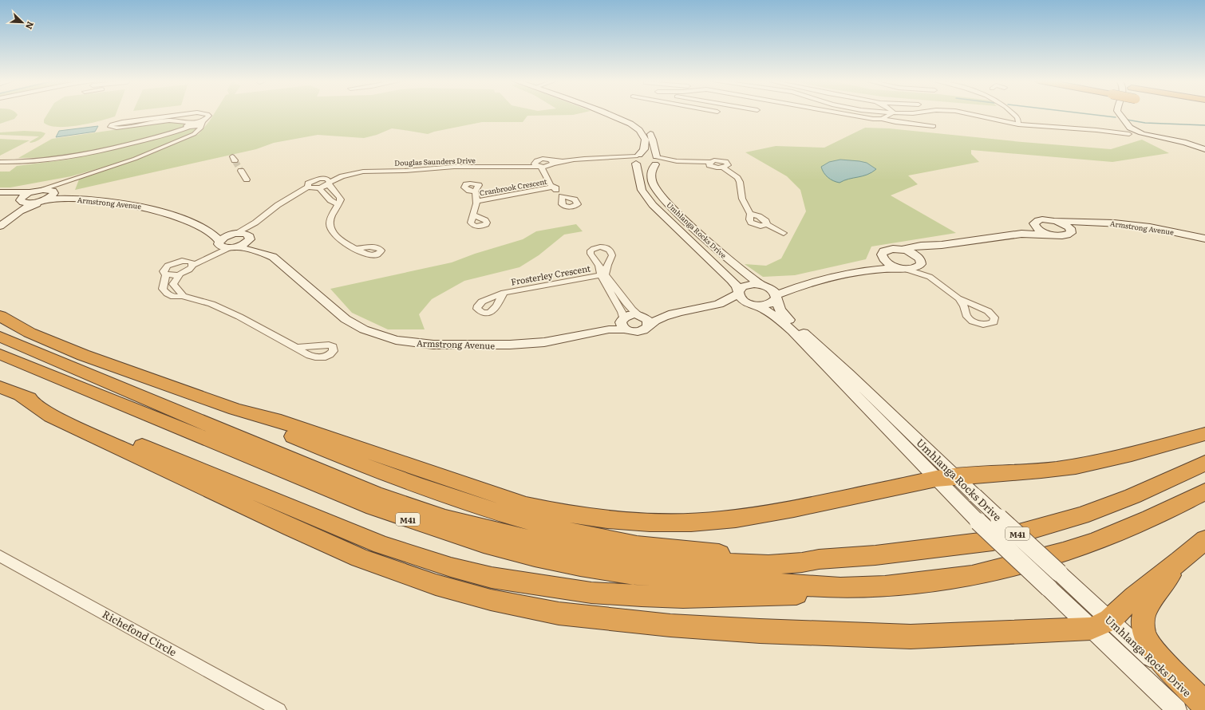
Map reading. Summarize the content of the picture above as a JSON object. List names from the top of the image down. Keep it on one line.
{"streets":{"highway":["M41"],"street":["Douglas Saunders Drive","Cranbrook Crescent","Armstrong Avenue","Umhlanga Rocks Drive","Frosterley Crescent","Richefond Circle"]},"crossings":[["Douglas Saunders Drive","Cranbrook Crescent"],["Armstrong Avenue","Umhlanga Rocks Drive"],["Armstrong Avenue","Frosterley Crescent"]],"north":"bottom right"}
